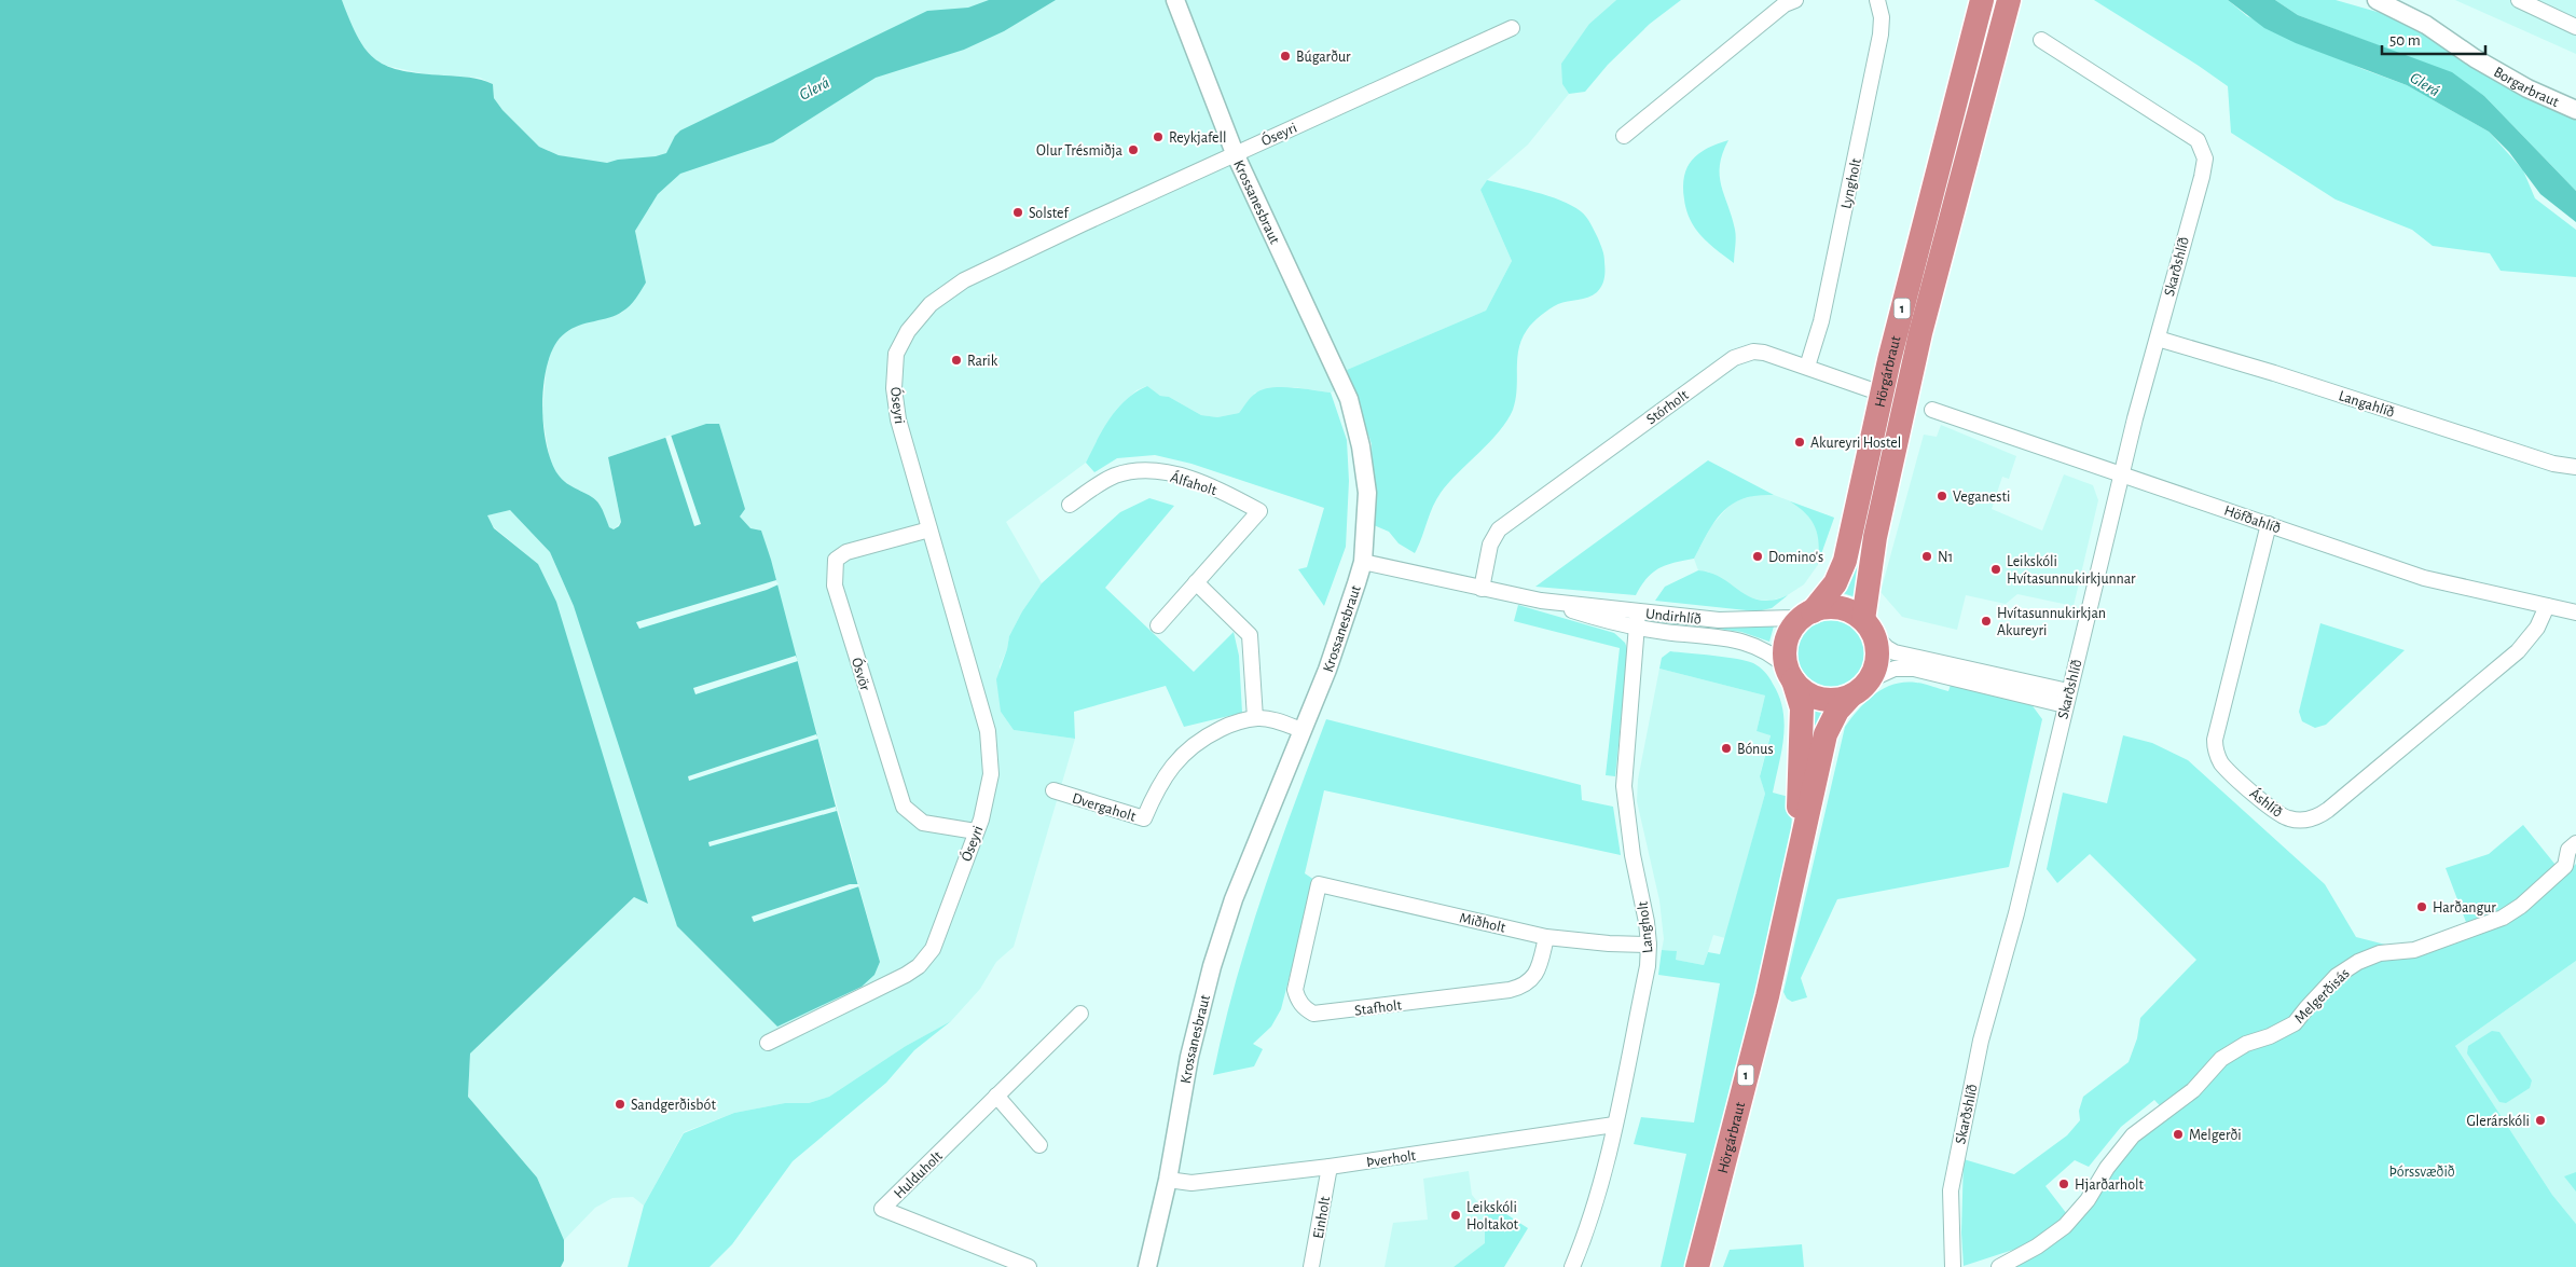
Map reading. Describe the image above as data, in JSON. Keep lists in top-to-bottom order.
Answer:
{
  "streets": {
    "highway": ["1", "Hörgárbraut"],
    "street": [
      "Borgarbraut",
      "Óseyri",
      "Lyngholt",
      "Krossanesbraut",
      "Skarðshlíð",
      "Langahlíð",
      "Stórholt",
      "Álfaholt",
      "Höfðahlíð",
      "Undirhlíð",
      "Ósvör",
      "Áshlíð",
      "Dvergaholt",
      "Miðholt",
      "Langholt",
      "Melgerðisás",
      "Stafholt",
      "Þverholt",
      "Hulduholt",
      "Einholt"
    ]
  },
  "crossings": [
    ["Óseyri", "Krossanesbraut"],
    ["Óseyri", "Ósvör"],
    ["Lyngholt", "Stórholt"],
    ["Krossanesbraut", "Undirhlíð"],
    ["Krossanesbraut", "Dvergaholt"],
    ["Krossanesbraut", "Þverholt"],
    ["Skarðshlíð", "Langahlíð"],
    ["Skarðshlíð", "Höfðahlíð"],
    ["Hörgárbraut", "Stórholt"],
    ["Hörgárbraut", "Undirhlíð"],
    ["Stórholt", "Undirhlíð"],
    ["Höfðahlíð", "Áshlíð"],
    ["Undirhlíð", "Langholt"],
    ["Miðholt", "Langholt"],
    ["Miðholt", "Stafholt"],
    ["Langholt", "Þverholt"],
    ["Þverholt", "Einholt"]
  ],
  "water": ["Glerá"],
  "parks": ["Þórssvæðið"],
  "places": [
    "Búgarður",
    "Reykjafell",
    "Olur Trésmiðja",
    "Solstef",
    "Rarik",
    "Akureyri Hostel",
    "Veganesti",
    "Domino's",
    "N1",
    "Leikskóli Hvítasunnukirkjunnar",
    "Hvítasunnukirkjan Akureyri",
    "Bónus",
    "Harðangur",
    "Sandgerðisbót",
    "Glerárskóli",
    "Melgerði",
    "Hjarðarholt",
    "Leikskóli Holtakot"
  ],
  "scale_bar": "50 m"
}
